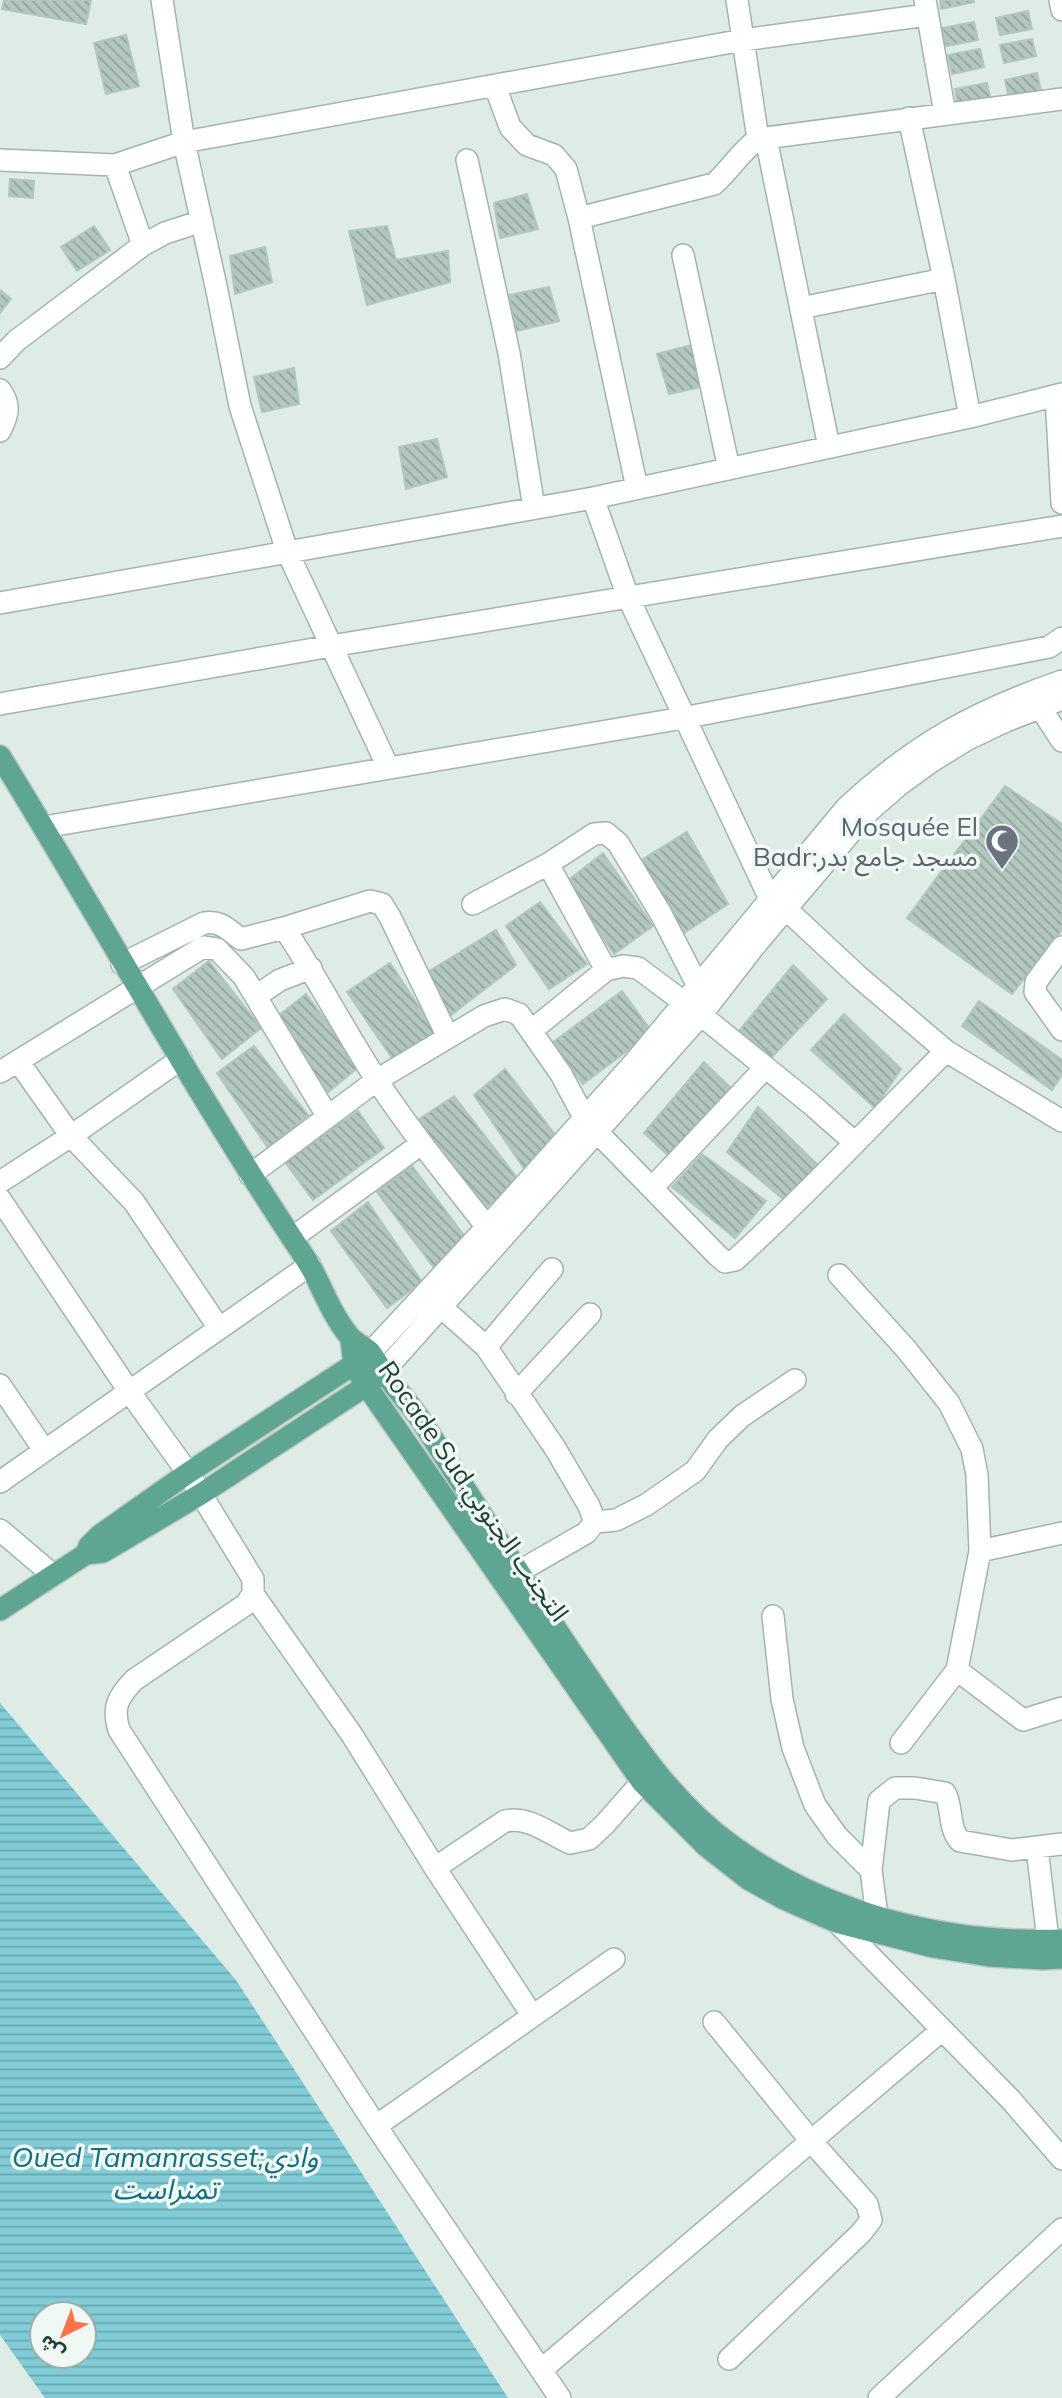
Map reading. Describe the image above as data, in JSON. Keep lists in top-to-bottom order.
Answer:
{
  "streets": {
    "main road": ["Rocade Sud,التجنب الجنوبي"]
  },
  "water": ["Oued Tamanrasset;وادي تمنراست"],
  "places": {
    "mosque": ["Mosquée El Badr;مسجد جامع بدر"]
  },
  "north": "bottom left"
}
